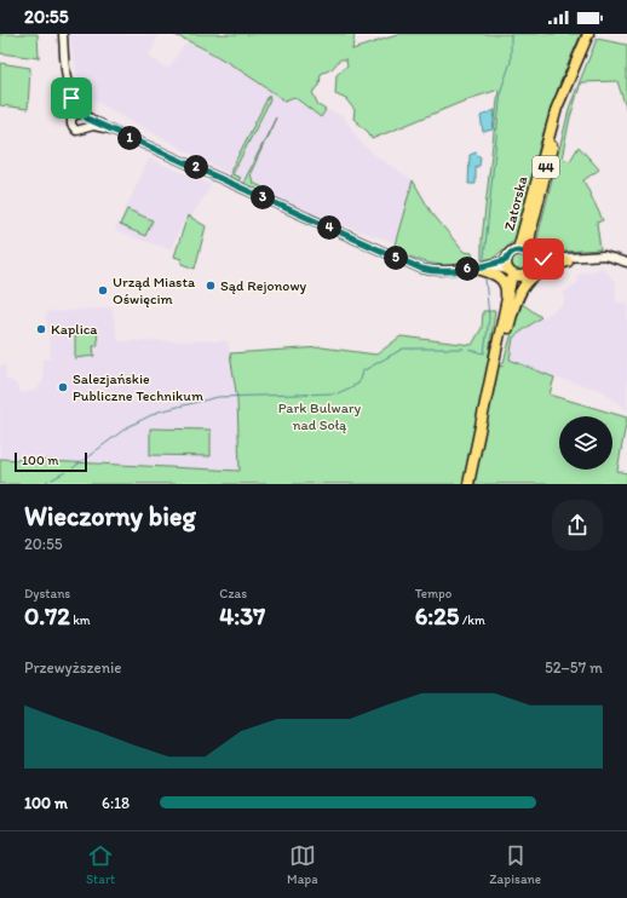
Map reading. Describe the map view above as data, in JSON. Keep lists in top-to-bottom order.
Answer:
{
  "streets": {
    "main road": ["44", "Zatorska"]
  },
  "parks": ["Park Bulwary nad Sołą"],
  "places": [
    "Sąd Rejonowy",
    "Urząd Miasta Oświęcim",
    "Kaplica",
    "Salezjańskie Publiczne Technikum"
  ],
  "scale_bar": "100 m",
  "page": {
    "status": "20:55",
    "pins": [
      "1",
      "2",
      "3",
      "4",
      "5",
      "6"
    ],
    "scale": "100 m",
    "heading": ["Wieczorny bieg", "20:55"],
    "stats": [
      ["Dystans", "0.72 km"],
      ["Czas", "4:37"],
      ["Tempo", "6:25 /km"]
    ],
    "chart": ["Przewyższenie", "52–57 m"],
    "list": [
      {
        "name": "100 m",
        "note": "6:18"
      }
    ],
    "tabs": ["Start", "Mapa", "Zapisane"]
  }
}
